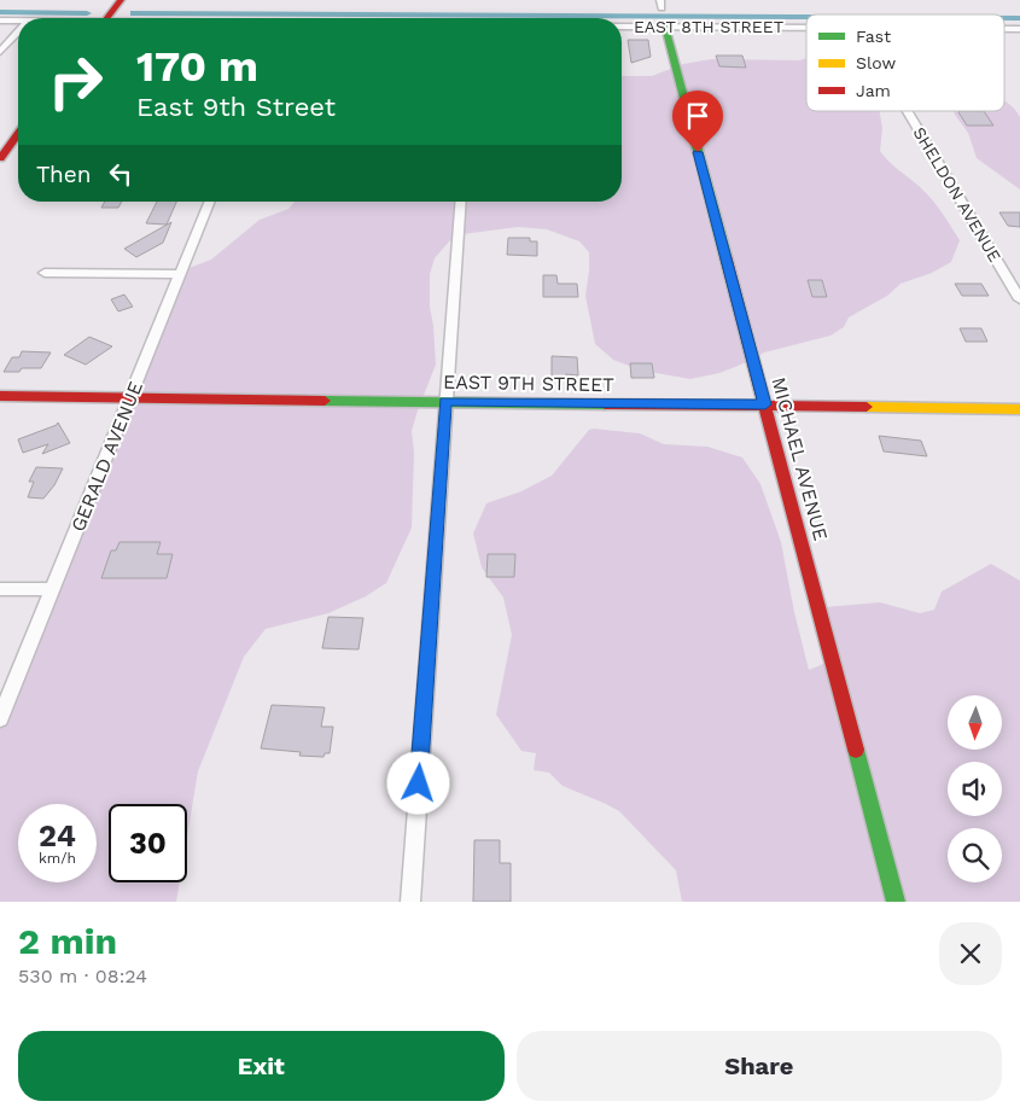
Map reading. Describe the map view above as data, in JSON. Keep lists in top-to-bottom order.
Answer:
{
  "streets": {
    "street": [
      "EAST 8TH STREET",
      "SHELDON AVENUE",
      "EAST 9TH STREET",
      "GERALD AVENUE",
      "MICHAEL AVENUE"
    ]
  },
  "crossings": [
    ["EAST 8TH STREET", "MICHAEL AVENUE"],
    ["EAST 9TH STREET", "GERALD AVENUE"],
    ["EAST 9TH STREET", "MICHAEL AVENUE"]
  ],
  "legend": ["Fast", "Slow", "Jam"],
  "north": "bottom",
  "page": {
    "turn": ["170 m", "East 9th Street"],
    "then": "Then",
    "speed": "24 km/h",
    "limit": "30",
    "heading": ["2 min", "530 m · 08:24"],
    "buttons": ["Exit", "Share"]
  }
}
